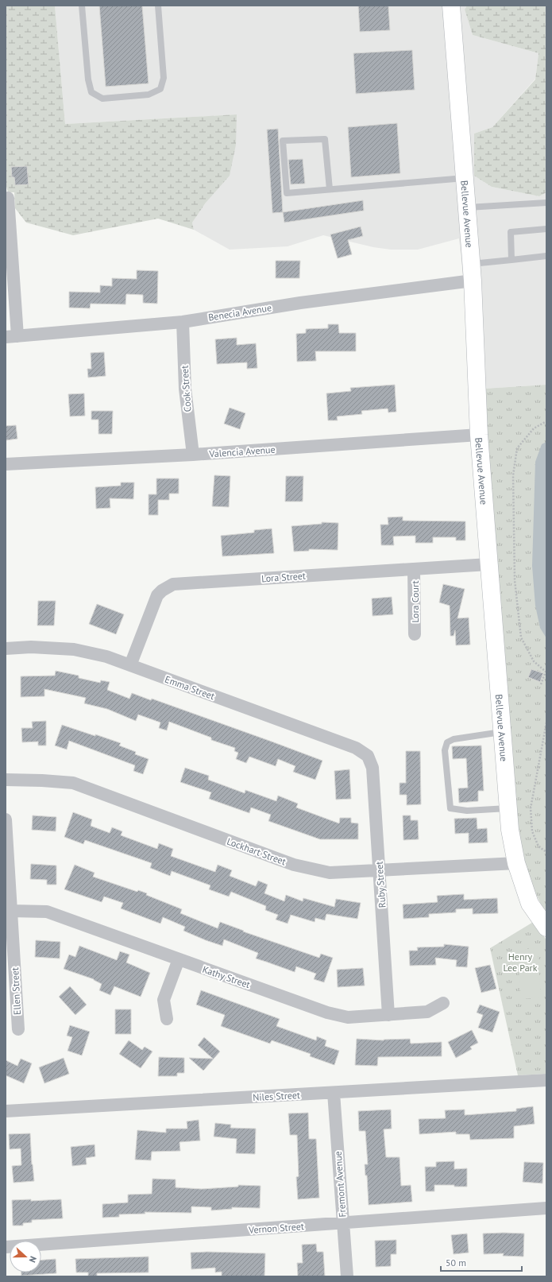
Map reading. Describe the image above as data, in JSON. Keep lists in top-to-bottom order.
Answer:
{
  "streets": {
    "street": [
      "Bellevue Avenue",
      "Benecia Avenue",
      "Cook Street",
      "Valencia Avenue",
      "Lora Street",
      "Lora Court",
      "Emma Street",
      "Lockhart Street",
      "Ruby Street",
      "Kathy Street",
      "Ellen Street",
      "Niles Street",
      "Fremont Avenue",
      "Vernon Street"
    ]
  },
  "crossings": [
    ["Bellevue Avenue", "Benecia Avenue"],
    ["Bellevue Avenue", "Valencia Avenue"],
    ["Bellevue Avenue", "Lora Street"],
    ["Bellevue Avenue", "Lockhart Street"],
    ["Benecia Avenue", "Cook Street"],
    ["Cook Street", "Valencia Avenue"],
    ["Lora Street", "Lora Court"],
    ["Lora Street", "Emma Street"],
    ["Emma Street", "Ruby Street"],
    ["Lockhart Street", "Ruby Street"],
    ["Ruby Street", "Kathy Street"],
    ["Kathy Street", "Ellen Street"],
    ["Niles Street", "Fremont Avenue"],
    ["Fremont Avenue", "Vernon Street"]
  ],
  "parks": ["Henry Lee Park"],
  "scale_bar": "50 m",
  "north": "right"
}
